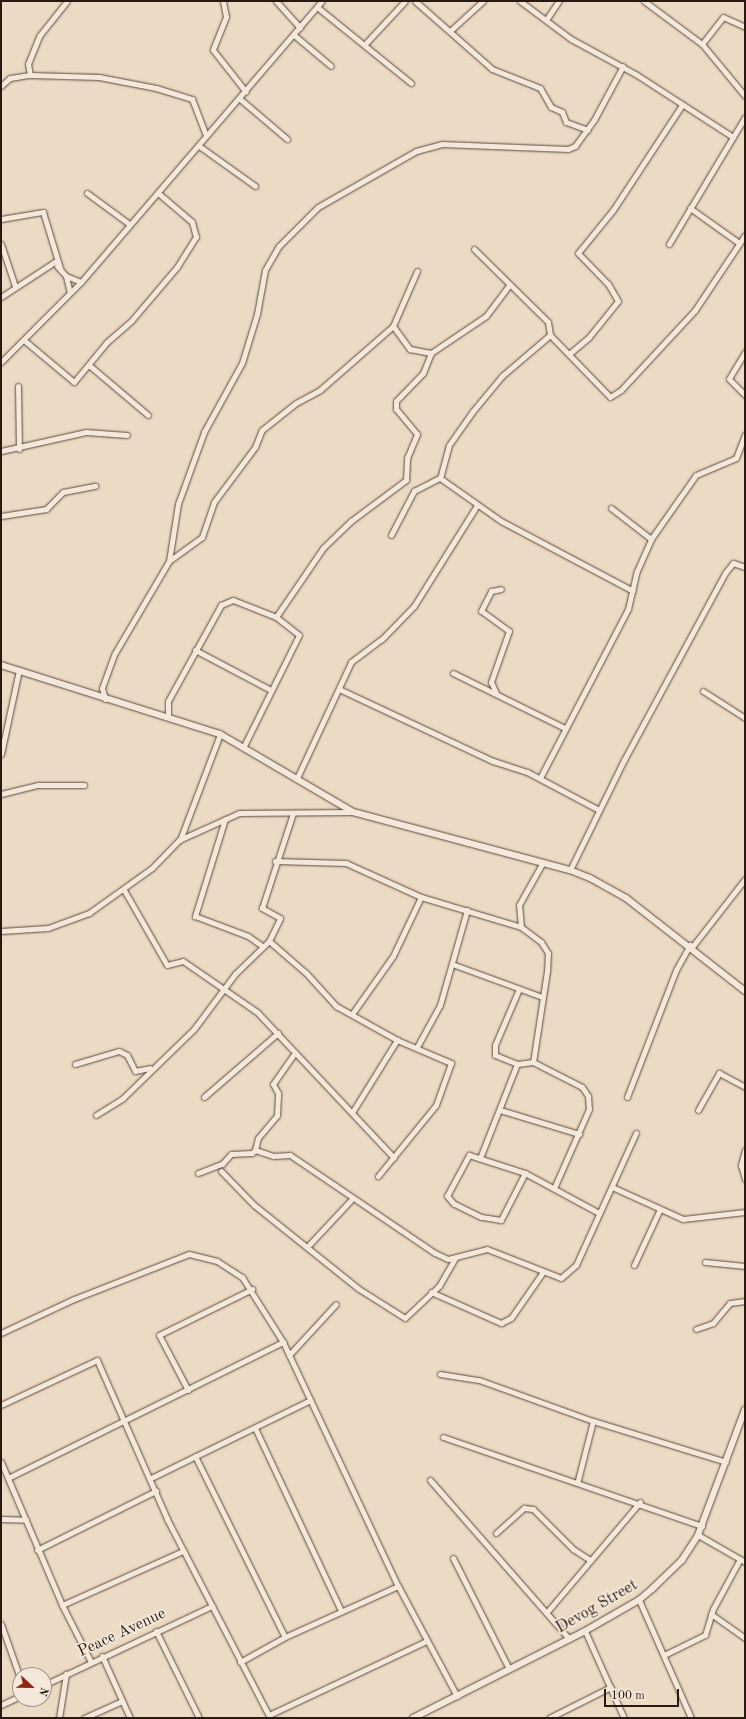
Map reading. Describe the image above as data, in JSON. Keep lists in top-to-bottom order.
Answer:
{
  "streets": {
    "street": ["Devog Street", "Peace Avenue"]
  },
  "scale_bar": "100 m",
  "north": "right"
}
